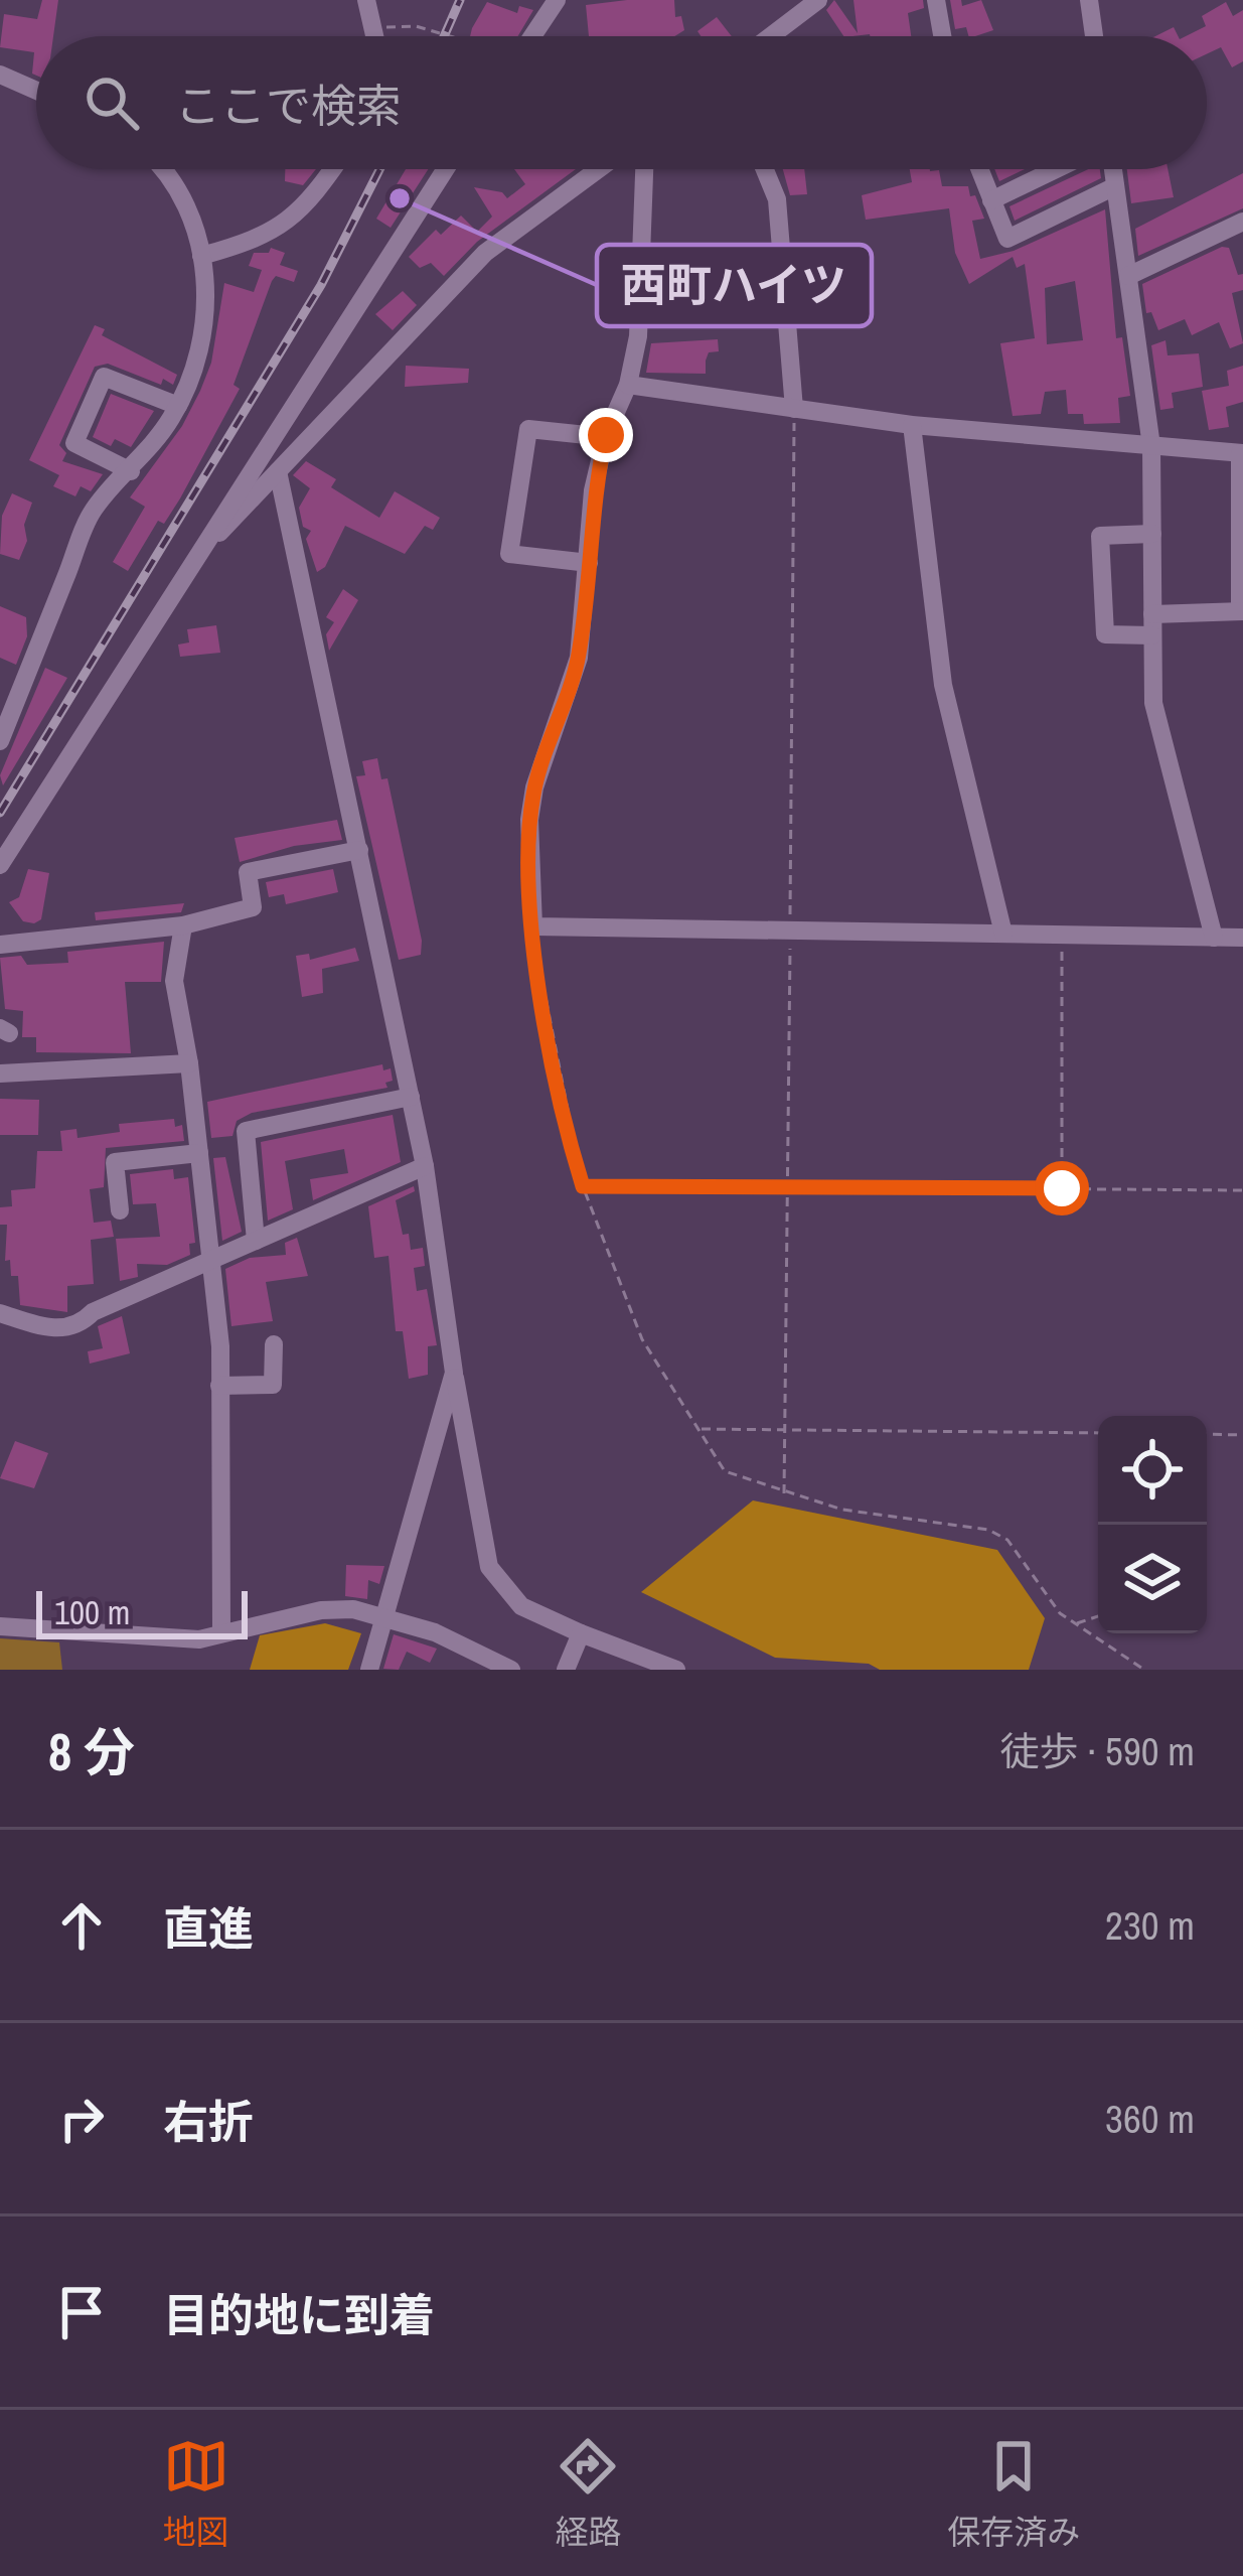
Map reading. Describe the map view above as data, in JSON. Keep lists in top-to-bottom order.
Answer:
{
  "places": ["西町ハイツ"],
  "scale_bar": "100 m",
  "page": {
    "search": "ここで検索",
    "scale": "100 m",
    "heading": ["8 分", "徒歩 · 590 m"],
    "list": [
      ["直進", "230 m"],
      ["右折", "360 m"],
      "目的地に到着"
    ],
    "nav": ["地図", "経路", "保存済み"]
  }
}
